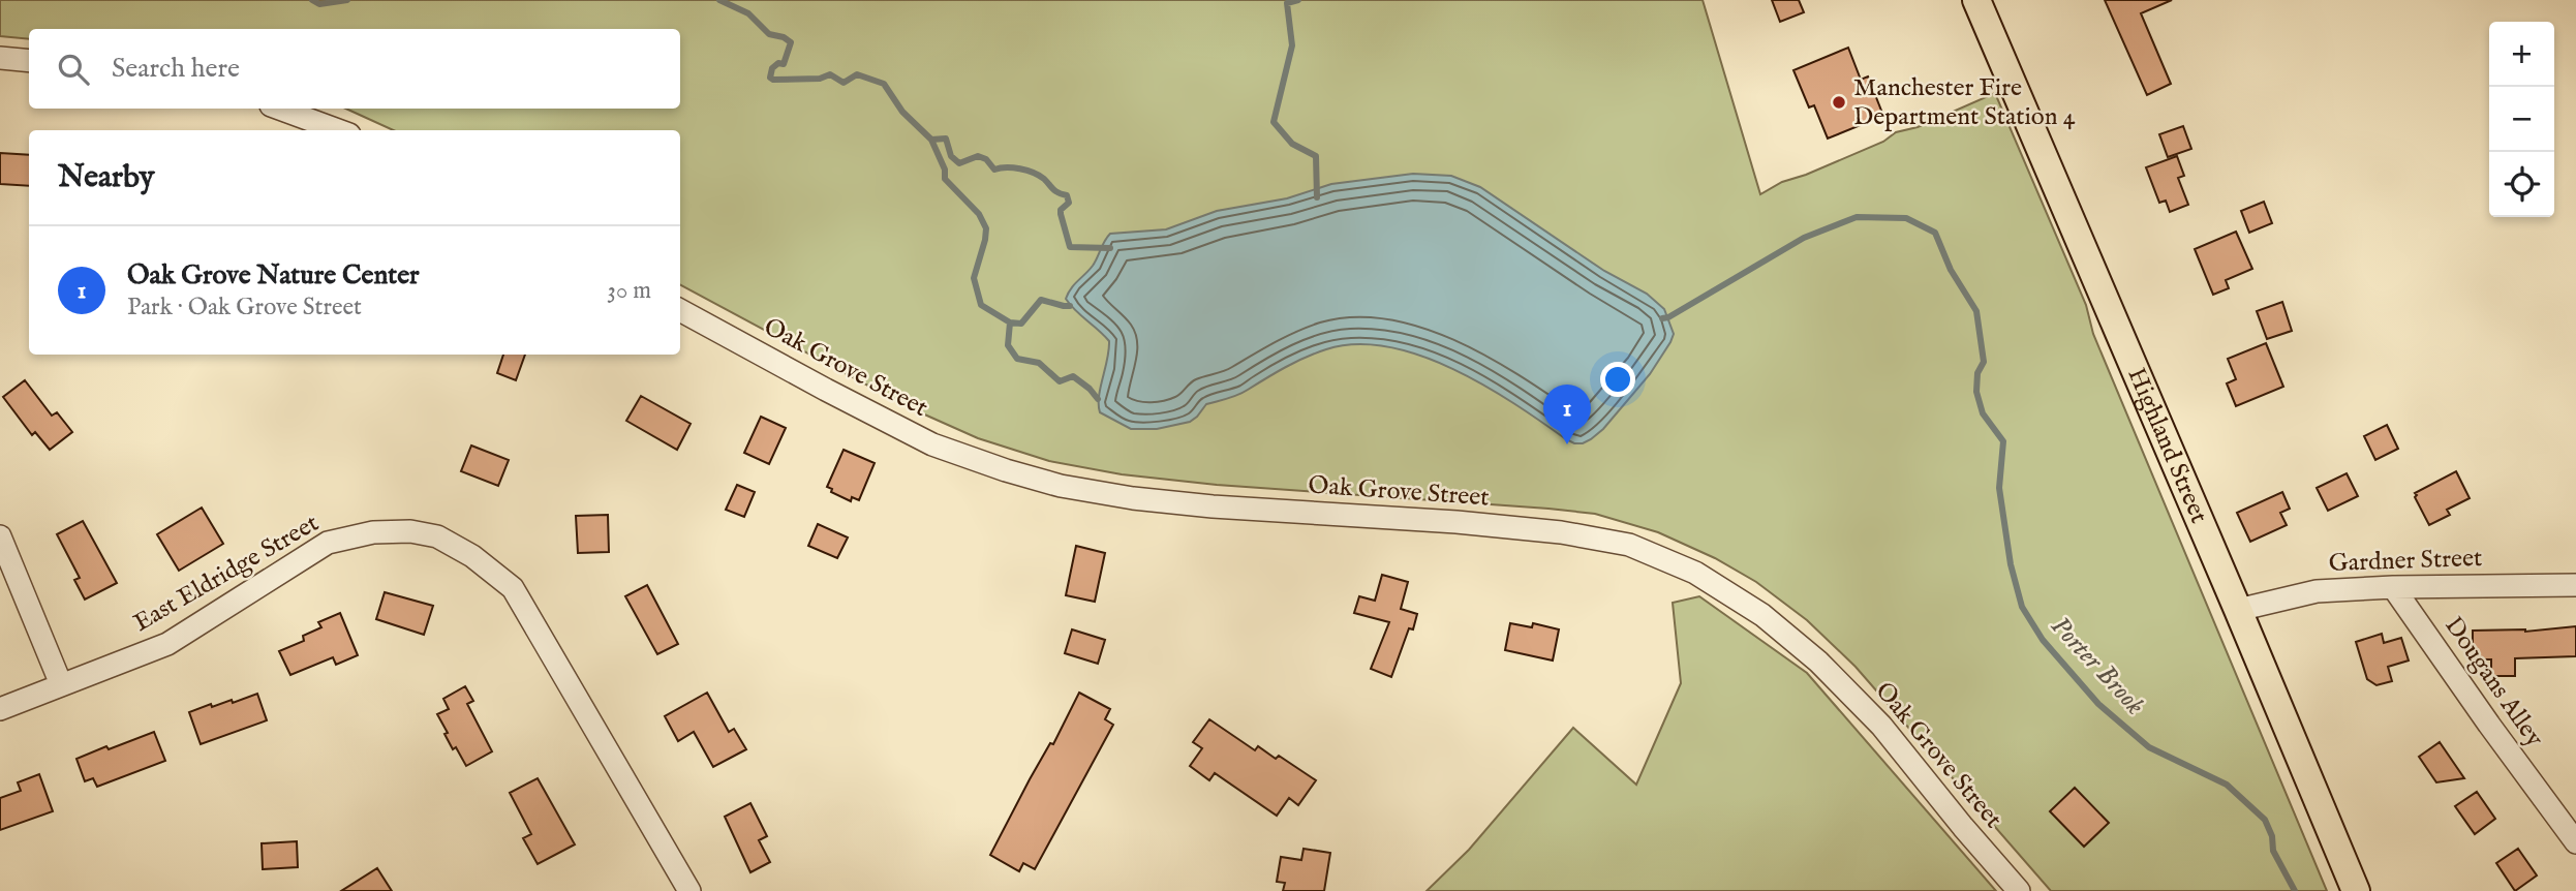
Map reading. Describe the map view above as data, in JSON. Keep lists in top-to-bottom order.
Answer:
{
  "streets": {
    "main road": ["Highland Street"],
    "street": [
      "Oak Grove Street",
      "Gardner Street",
      "East Eldridge Street",
      "Dougans Alley"
    ]
  },
  "crossings": [
    ["Highland Street", "Gardner Street"],
    ["Gardner Street", "Dougans Alley"]
  ],
  "water": ["Porter Brook"],
  "places": ["Manchester Fire Department Station 4"],
  "page": {
    "map_buttons": ["+", "−"],
    "search": "Search here",
    "heading": "Nearby",
    "list": [
      {
        "mark": "1",
        "name": "Oak Grove Nature Center",
        "note": "Park · Oak Grove Street",
        "value": "30 m"
      }
    ],
    "pins": "1"
  }
}
